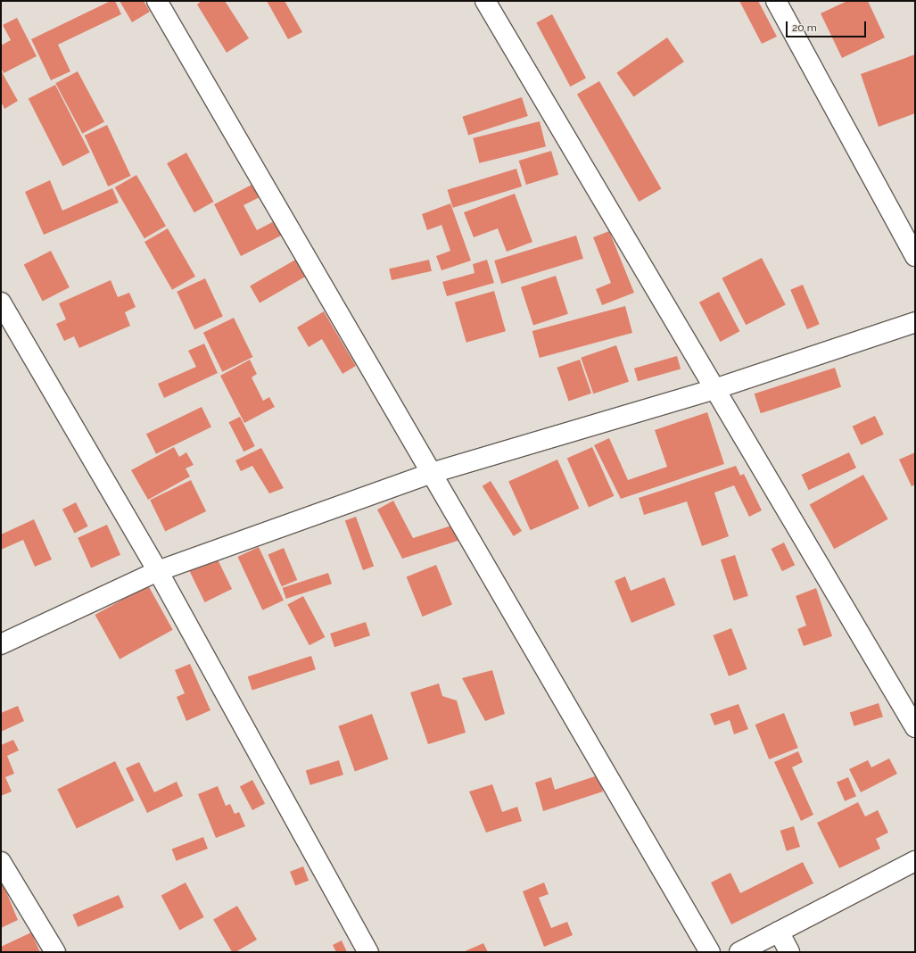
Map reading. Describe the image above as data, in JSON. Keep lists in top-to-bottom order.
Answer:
{
  "scale_bar": "20 m"
}
